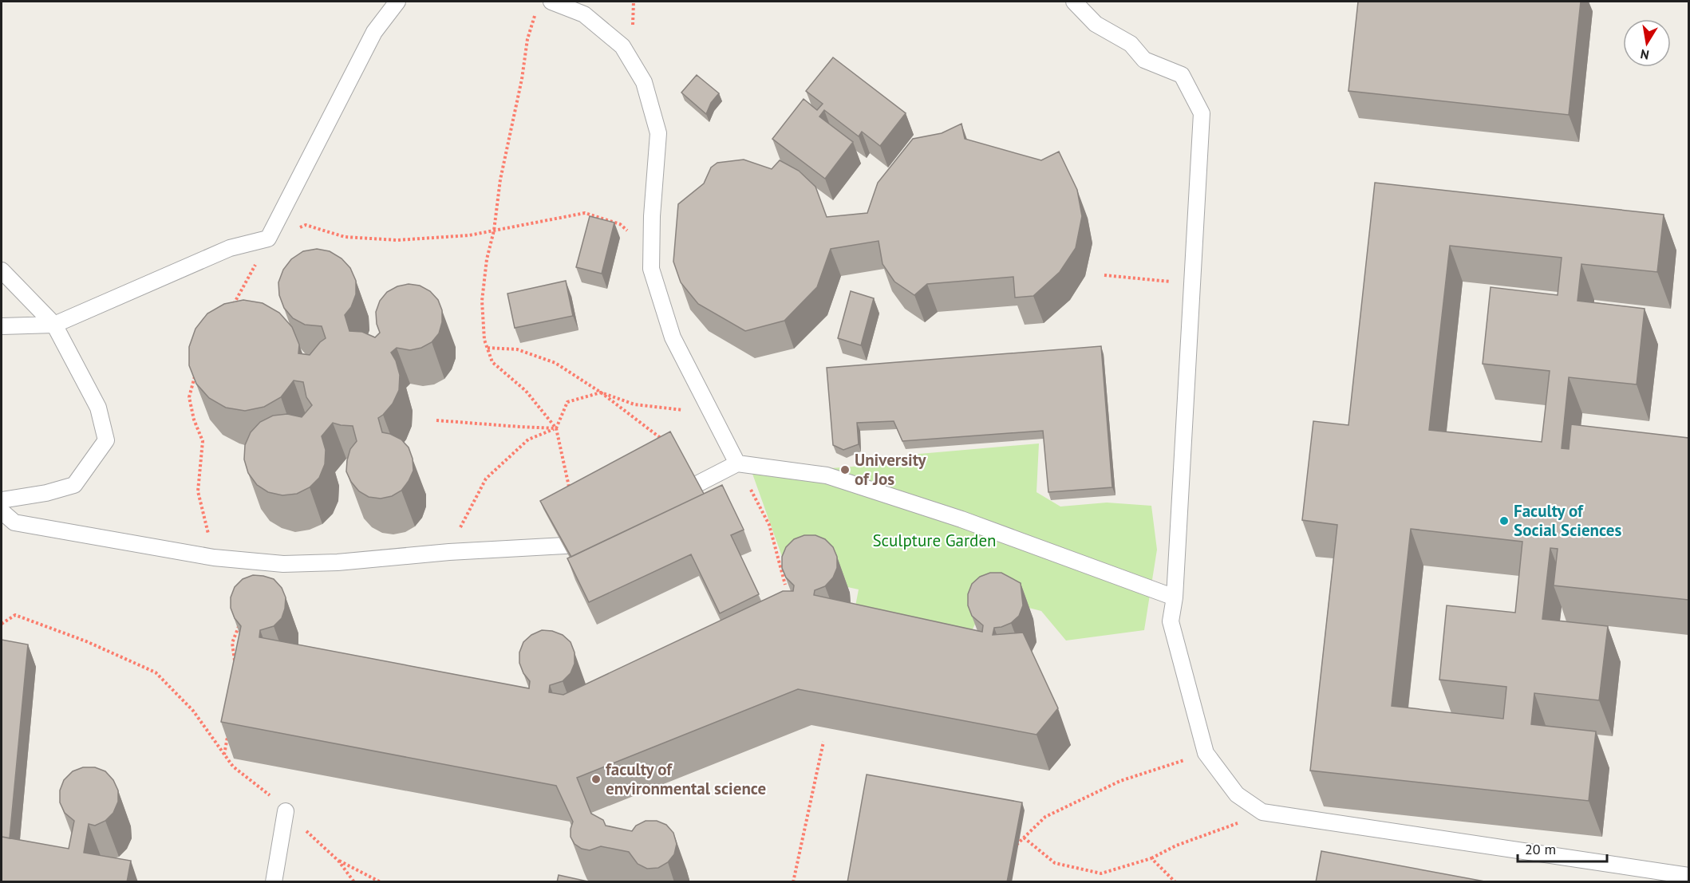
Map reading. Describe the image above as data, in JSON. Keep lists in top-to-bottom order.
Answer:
{
  "parks": ["Sculpture Garden"],
  "places": ["University of Jos", "Faculty of Social Sciences", "faculty of environmental science"],
  "scale_bar": "20 m",
  "north": "bottom"
}
